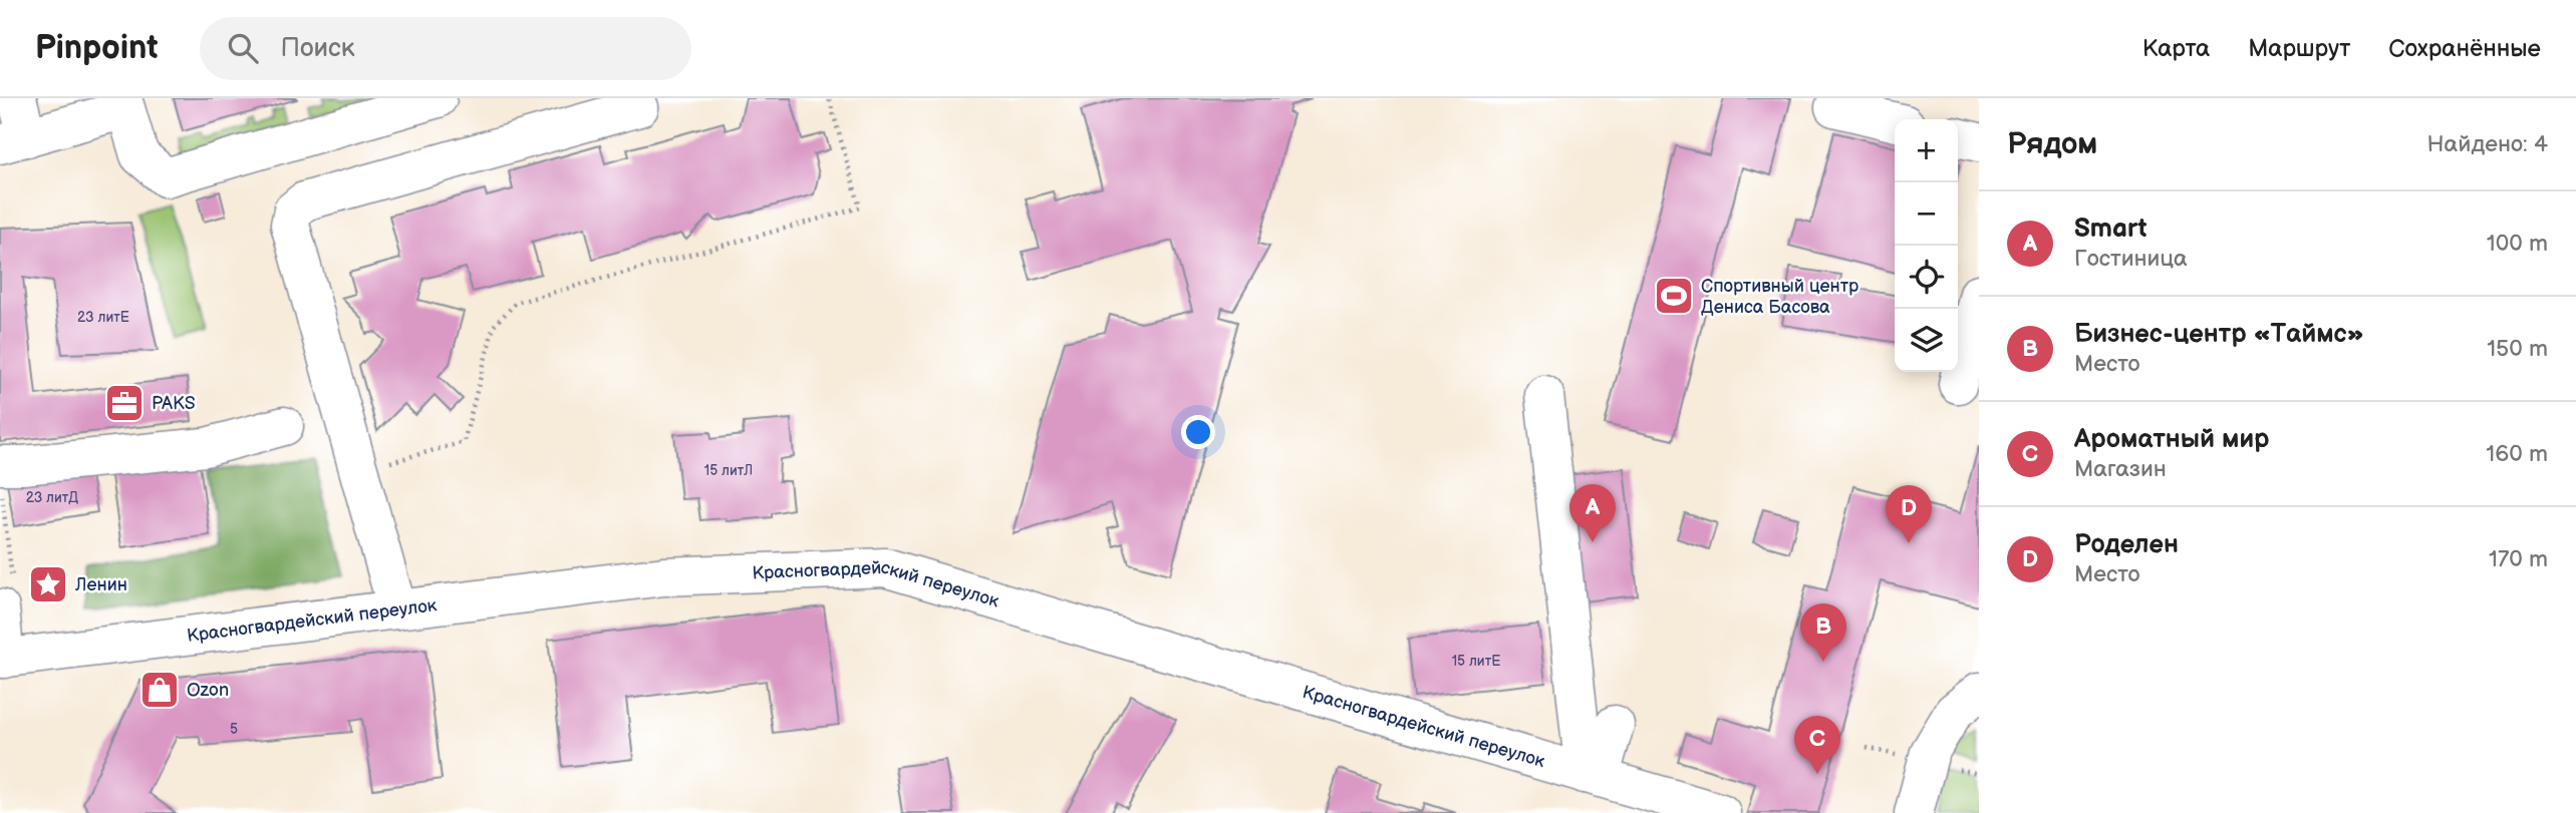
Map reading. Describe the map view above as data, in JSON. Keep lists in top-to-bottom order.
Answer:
{
  "streets": {
    "street": ["Красногвардейский переулок"]
  },
  "places": {
    "sports": ["Спортивный центр Дениса Басова"],
    "office": ["PAKS"],
    "place": ["Ленин"],
    "shop": ["Ozon"]
  },
  "house_numbers": [
    "23 литЕ",
    "15 литЛ",
    "23 литД",
    "15 литЕ",
    "5"
  ],
  "page": {
    "header": "Pinpoint",
    "search": "Поиск",
    "nav": ["Карта", "Маршрут", "Сохранённые"],
    "heading": ["Рядом", "Найдено: 4"],
    "map_buttons": ["+", "−"],
    "list": [
      {
        "mark": "A",
        "name": "Smart",
        "note": "Гостиница",
        "value": "100 m"
      },
      {
        "mark": "B",
        "name": "Бизнес-центр «Таймс»",
        "note": "Место",
        "value": "150 m"
      },
      {
        "mark": "C",
        "name": "Ароматный мир",
        "note": "Магазин",
        "value": "160 m"
      },
      {
        "mark": "D",
        "name": "Роделен",
        "note": "Место",
        "value": "170 m"
      }
    ],
    "pins": [
      "A",
      "D",
      "B",
      "C"
    ]
  }
}
